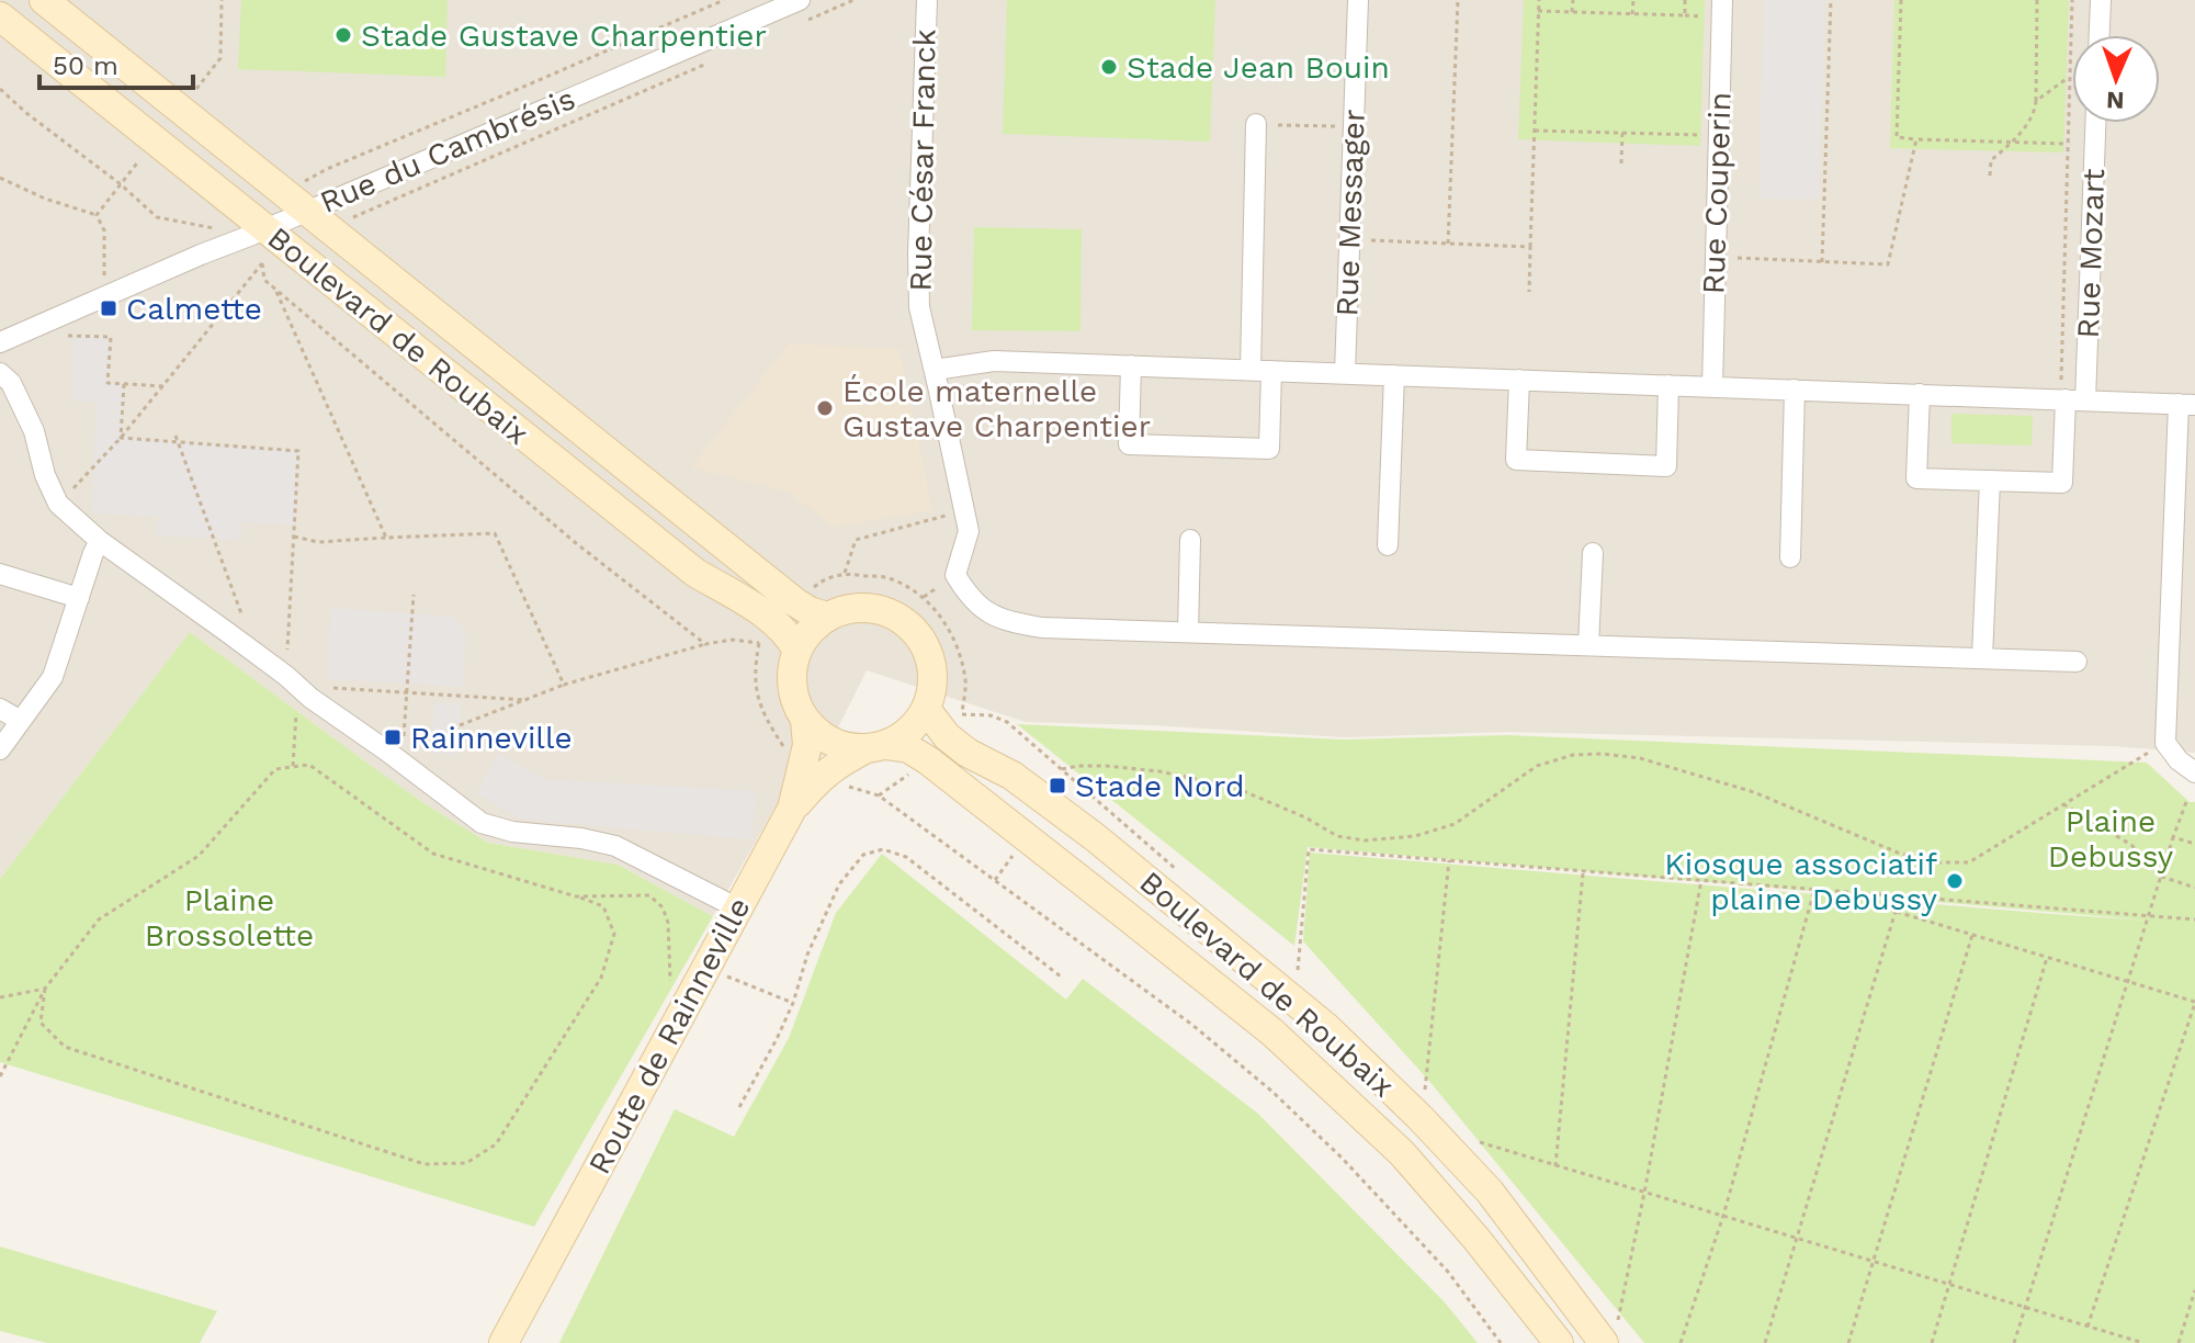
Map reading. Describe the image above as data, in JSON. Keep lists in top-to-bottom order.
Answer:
{
  "streets": {
    "main road": ["Boulevard de Roubaix", "Route de Rainneville"],
    "street": [
      "Rue du Cambrésis",
      "Rue César Franck",
      "Rue Couperin",
      "Rue Messager",
      "Rue Mozart"
    ]
  },
  "crossings": [
    ["Rue du Cambrésis", "Boulevard de Roubaix"],
    ["Boulevard de Roubaix", "Route de Rainneville"]
  ],
  "parks": ["Plaine Debussy", "Plaine Brossolette"],
  "places": {
    "other": [
      "Stade Gustave Charpentier",
      "Stade Jean Bouin",
      "École maternelle Gustave Charpentier",
      "Kiosque associatif plaine Debussy"
    ],
    "transit": ["Calmette", "Rainneville", "Stade Nord"]
  },
  "scale_bar": "50 m",
  "north": "bottom"
}
